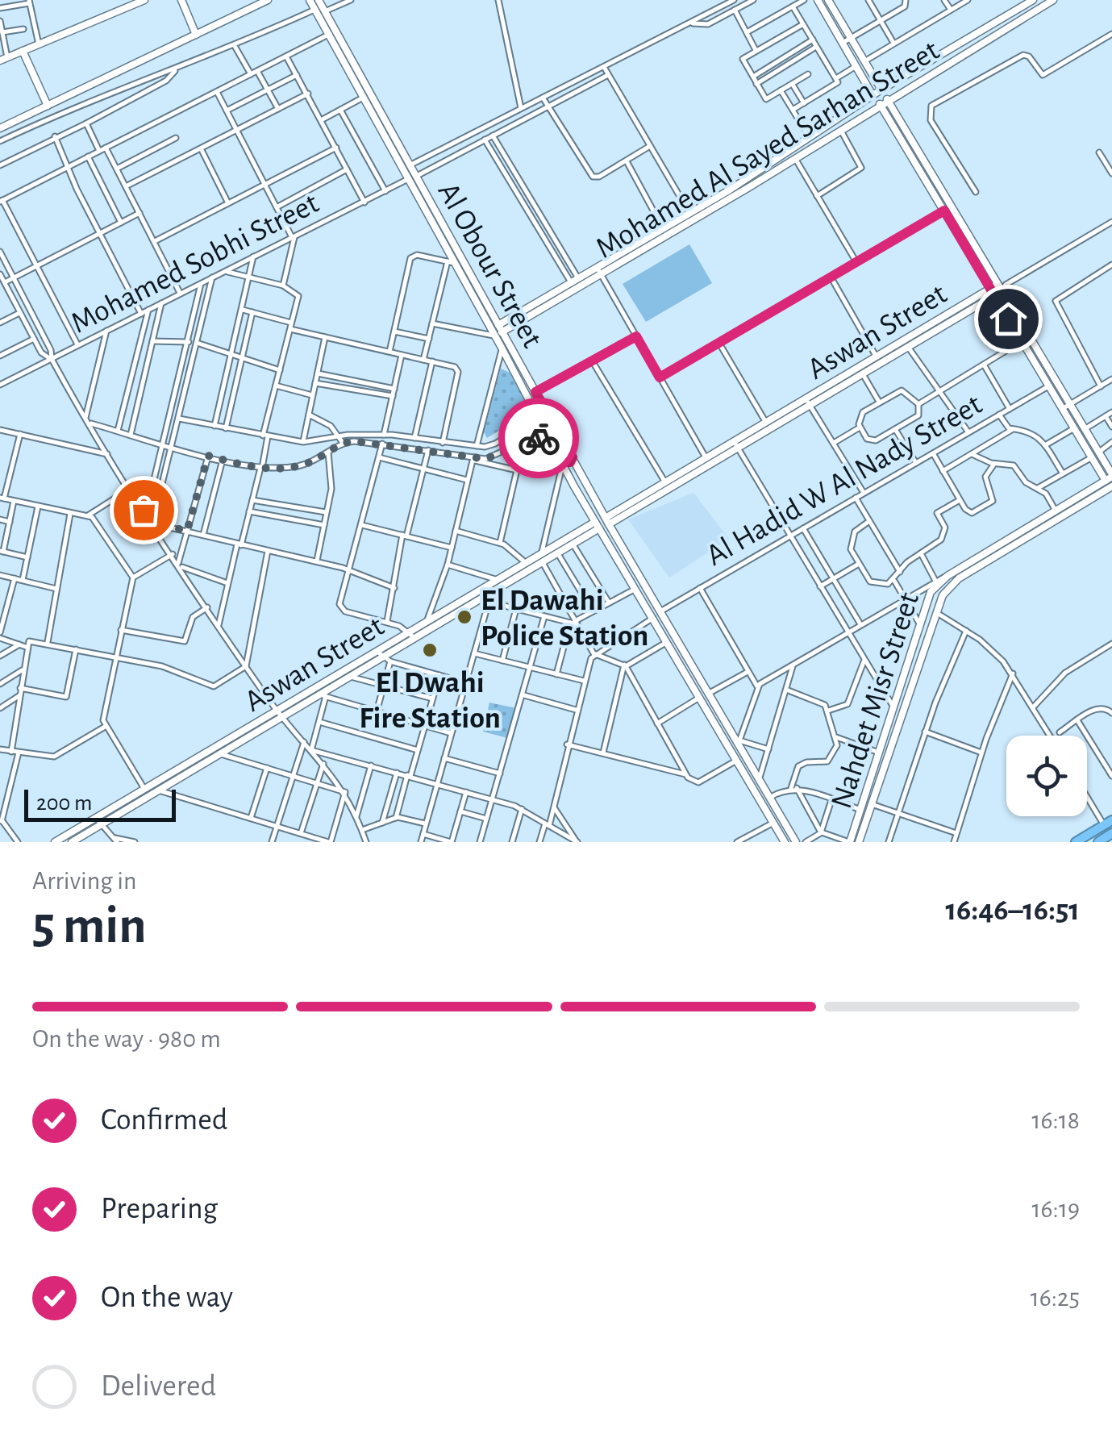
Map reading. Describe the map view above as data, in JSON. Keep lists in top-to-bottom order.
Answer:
{
  "streets": {
    "street": [
      "Mohamed Al Sayed Sarhan Street",
      "Mohamed Sobhi Street",
      "Al Obour Street",
      "Aswan Street",
      "Al Hadid W Al Nady Street",
      "Nahdet Misr Street"
    ]
  },
  "crossings": [
    ["Mohamed Al Sayed Sarhan Street", "Al Obour Street"],
    ["Mohamed Sobhi Street", "Al Obour Street"],
    ["Al Obour Street", "Aswan Street"],
    ["Al Obour Street", "Al Hadid W Al Nady Street"]
  ],
  "places": ["El Dawahi Police Station", "El Dwahi Fire Station"],
  "scale_bar": "200 m",
  "page": {
    "scale": "200 m",
    "heading": ["5 min", "Arriving in", "16:46–16:51"],
    "bar": "On the way · 980 m",
    "list": [
      ["Confirmed", "16:18"],
      ["Preparing", "16:19"],
      ["On the way", "16:25"],
      "Delivered"
    ]
  }
}
